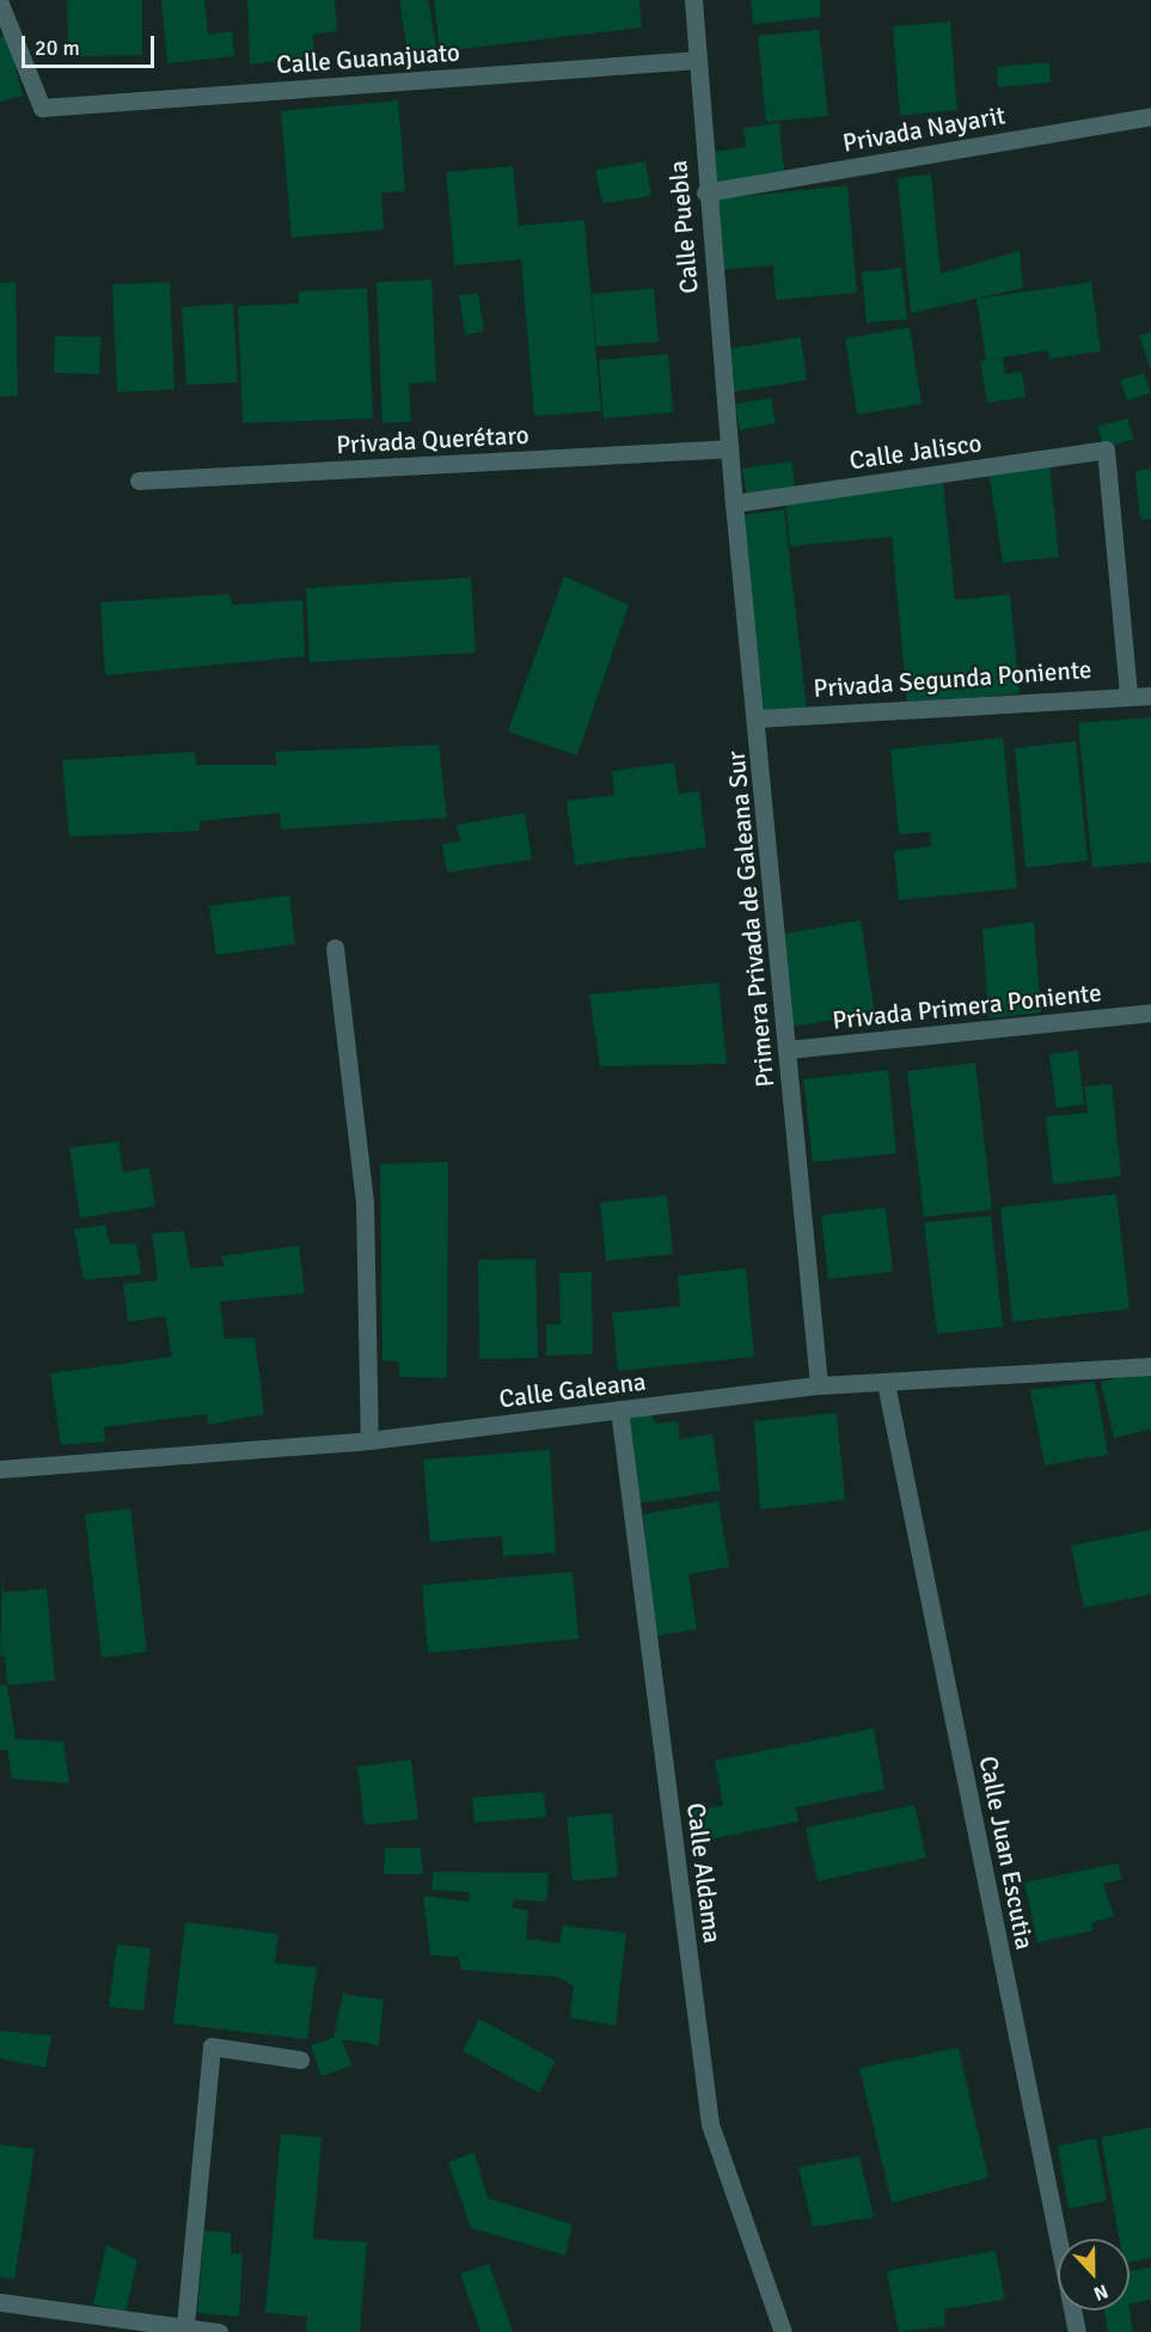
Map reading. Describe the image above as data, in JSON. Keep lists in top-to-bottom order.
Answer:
{
  "streets": {
    "street": [
      "Calle Guanajuato",
      "Privada Nayarit",
      "Calle Puebla",
      "Privada Querétaro",
      "Calle Jalisco",
      "Privada Segunda Poniente",
      "Primera Privada de Galeana Sur",
      "Privada Primera Poniente",
      "Calle Galeana",
      "Calle Juan Escutia",
      "Calle Aldama"
    ]
  },
  "crossings": [
    ["Calle Guanajuato", "Calle Puebla"],
    ["Privada Nayarit", "Calle Puebla"],
    ["Calle Puebla", "Privada Querétaro"],
    ["Calle Puebla", "Primera Privada de Galeana Sur"],
    ["Privada Querétaro", "Primera Privada de Galeana Sur"],
    ["Calle Jalisco", "Privada Segunda Poniente"],
    ["Calle Jalisco", "Primera Privada de Galeana Sur"],
    ["Privada Segunda Poniente", "Primera Privada de Galeana Sur"],
    ["Primera Privada de Galeana Sur", "Privada Primera Poniente"],
    ["Primera Privada de Galeana Sur", "Calle Galeana"],
    ["Calle Galeana", "Calle Juan Escutia"],
    ["Calle Galeana", "Calle Aldama"]
  ],
  "scale_bar": "20 m",
  "north": "bottom"
}
